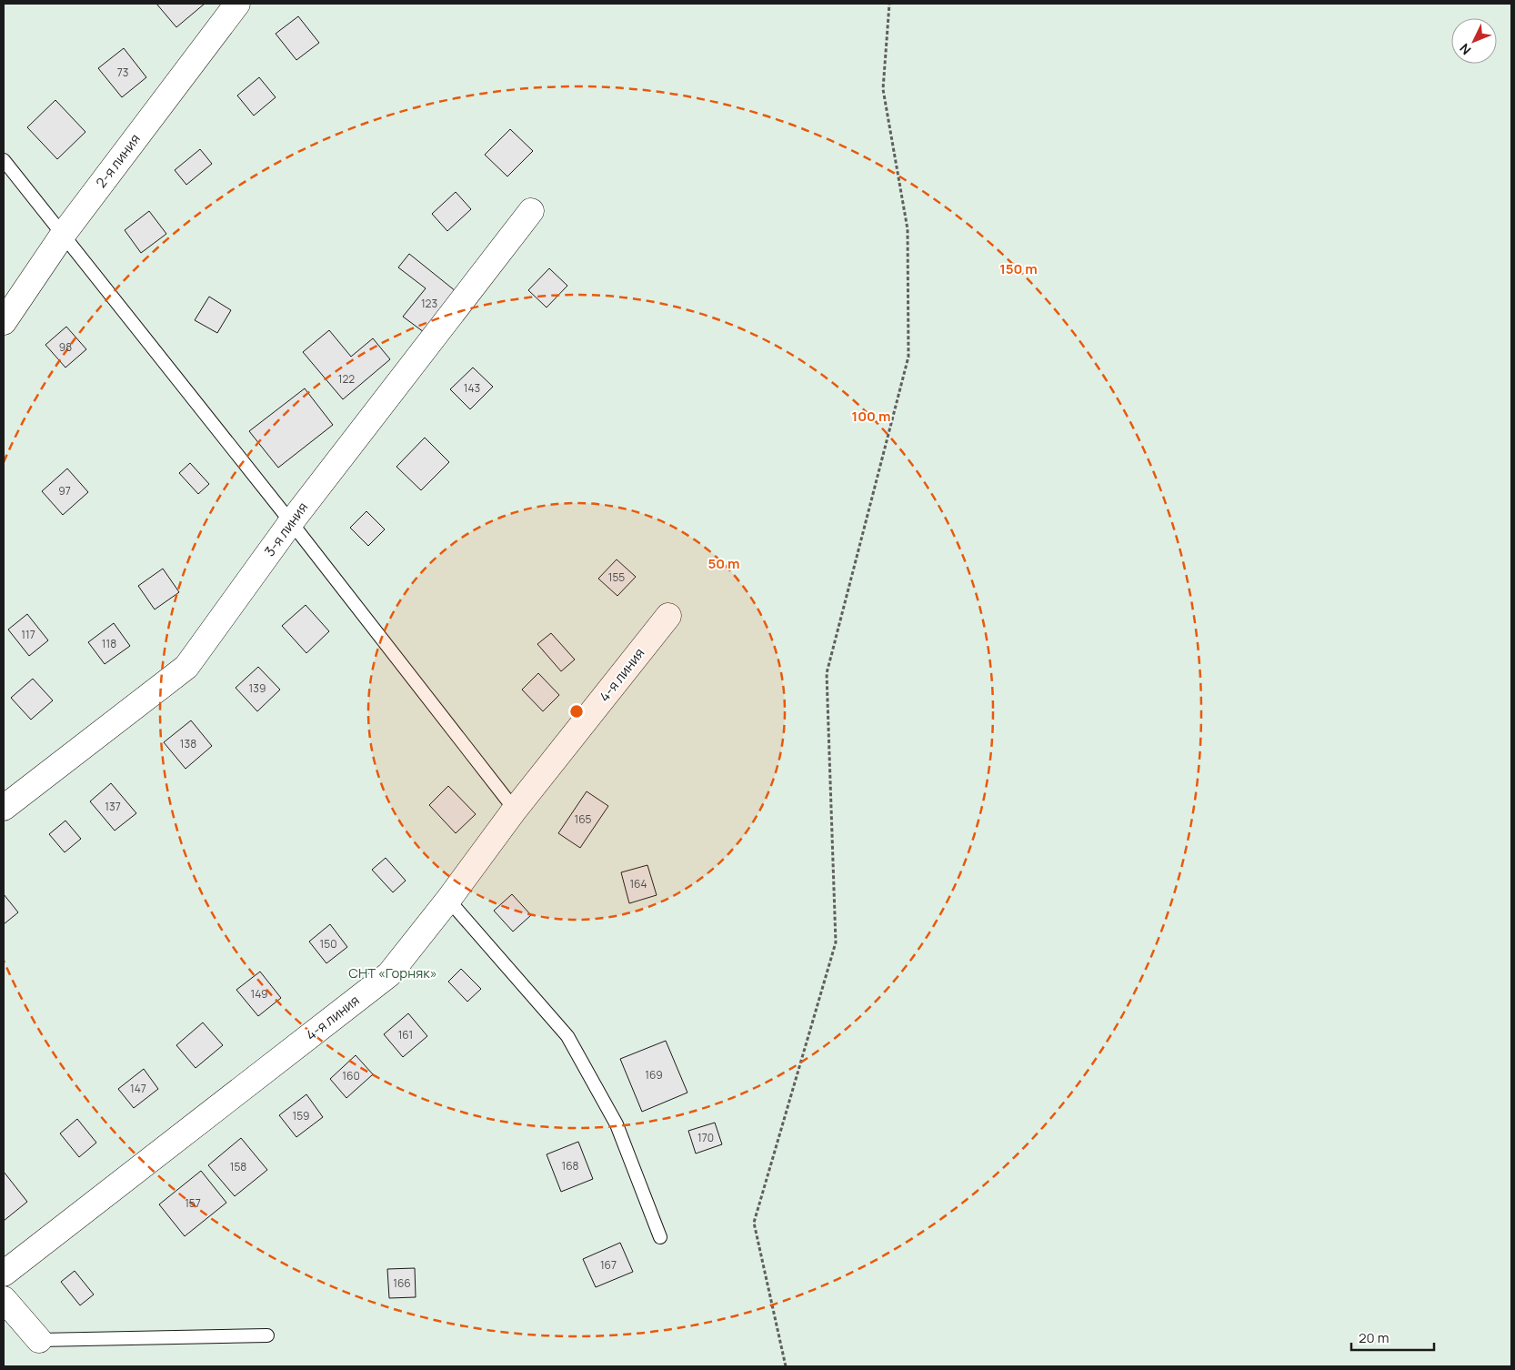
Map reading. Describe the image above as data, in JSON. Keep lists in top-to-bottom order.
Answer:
{
  "streets": {
    "street": ["2-я линия", "3-я линия", "4-я линия"]
  },
  "parks": ["СНТ «Горняк»"],
  "house_numbers": [
    "73",
    "123",
    "98",
    "122",
    "143",
    "97",
    "155",
    "117",
    "118",
    "139",
    "138",
    "137",
    "165",
    "164",
    "150",
    "149",
    "161",
    "169",
    "160",
    "147",
    "159",
    "170",
    "168",
    "158",
    "157",
    "167",
    "166"
  ],
  "scale_bar": "20 m",
  "north": "bottom left",
  "rings": ["150 m", "100 m", "50 m"]
}
